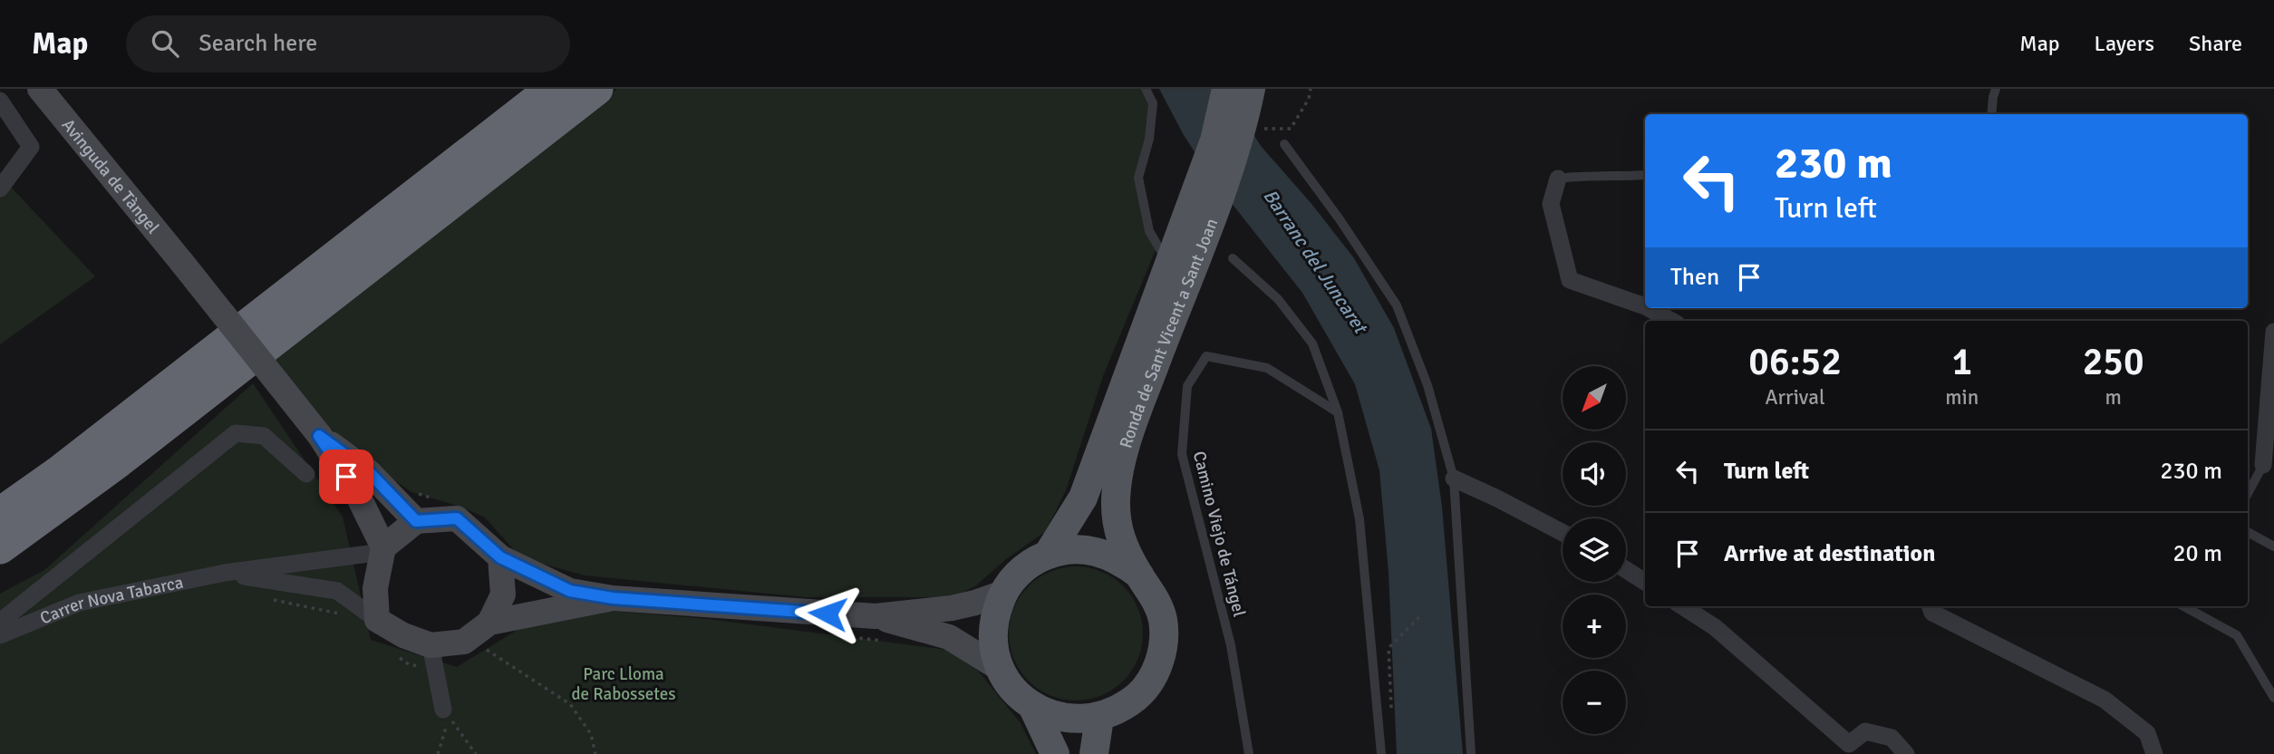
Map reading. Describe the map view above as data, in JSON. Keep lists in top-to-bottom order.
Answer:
{
  "streets": {
    "main road": ["Avinguda de Tàngel", "Ronda de Sant Vicent a Sant Joan"],
    "street": ["Carrer Nova Tabarca"],
    "lane": ["Camino Viejo de Tángel"]
  },
  "water": ["Barranc del Juncaret"],
  "parks": ["Parc Lloma de Rabossetes"],
  "north": "bottom left",
  "page": {
    "header": "Map",
    "search": "Search here",
    "nav": ["Map", "Layers", "Share"],
    "turn": ["230 m", "Turn left"],
    "then": "Then",
    "eta": [
      "06:52",
      "Arrival",
      "1",
      "min",
      "250",
      "m"
    ],
    "map_buttons": ["+", "−"],
    "list": [
      {
        "name": "Turn left",
        "value": "230 m"
      },
      {
        "name": "Arrive at destination",
        "value": "20 m"
      }
    ]
  }
}
